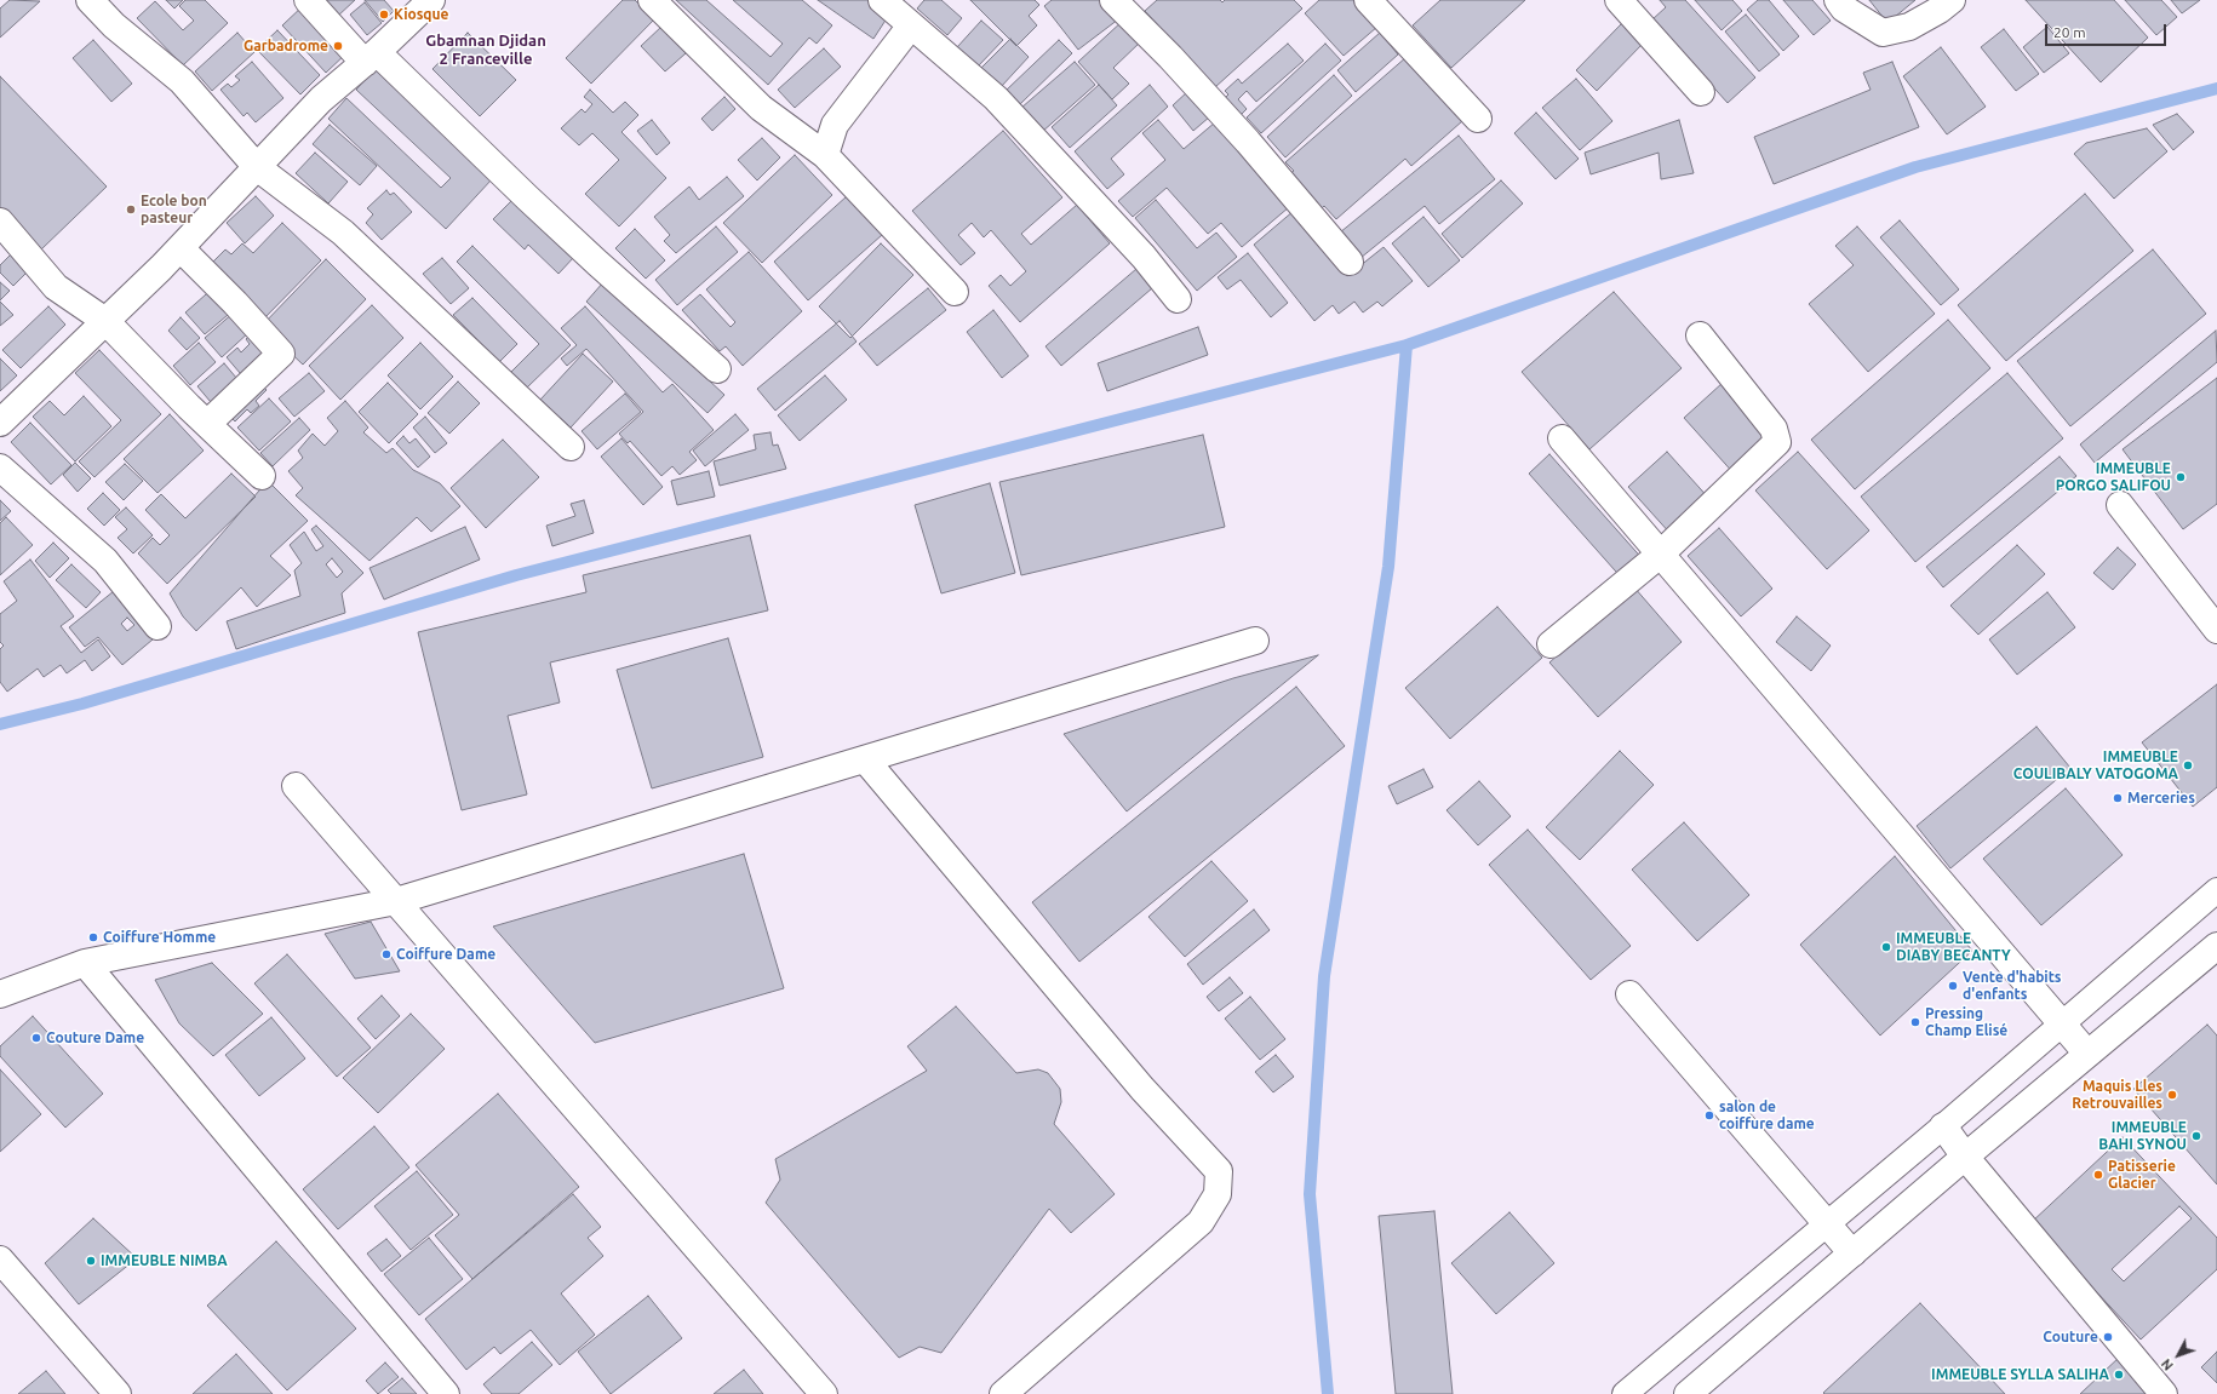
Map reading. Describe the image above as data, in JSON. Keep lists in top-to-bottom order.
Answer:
{
  "districts": ["Gbamnan Djidan 2 Franceville"],
  "places": [
    "Kiosque",
    "Garbadrome",
    "Ecole bon pasteur",
    "IMMEUBLE PORGO SALIFOU",
    "IMMEUBLE COULIBALY VATOGOMA",
    "Merceries",
    "Coiffure Homme",
    "IMMEUBLE DIABY BECANTY",
    "Coiffure Dame",
    "Vente d'habits d'enfants",
    "Pressing Champ Elisé",
    "Couture Dame",
    "Maquis Lles Retrouvailles",
    "salon de coiffure dame",
    "IMMEUBLE BAHI SYNOU",
    "Patisserie Glacier",
    "IMMEUBLE NIMBA",
    "Couture",
    "IMMEUBLE SYLLA SALIHA"
  ],
  "scale_bar": "20 m",
  "north": "bottom left"
}
